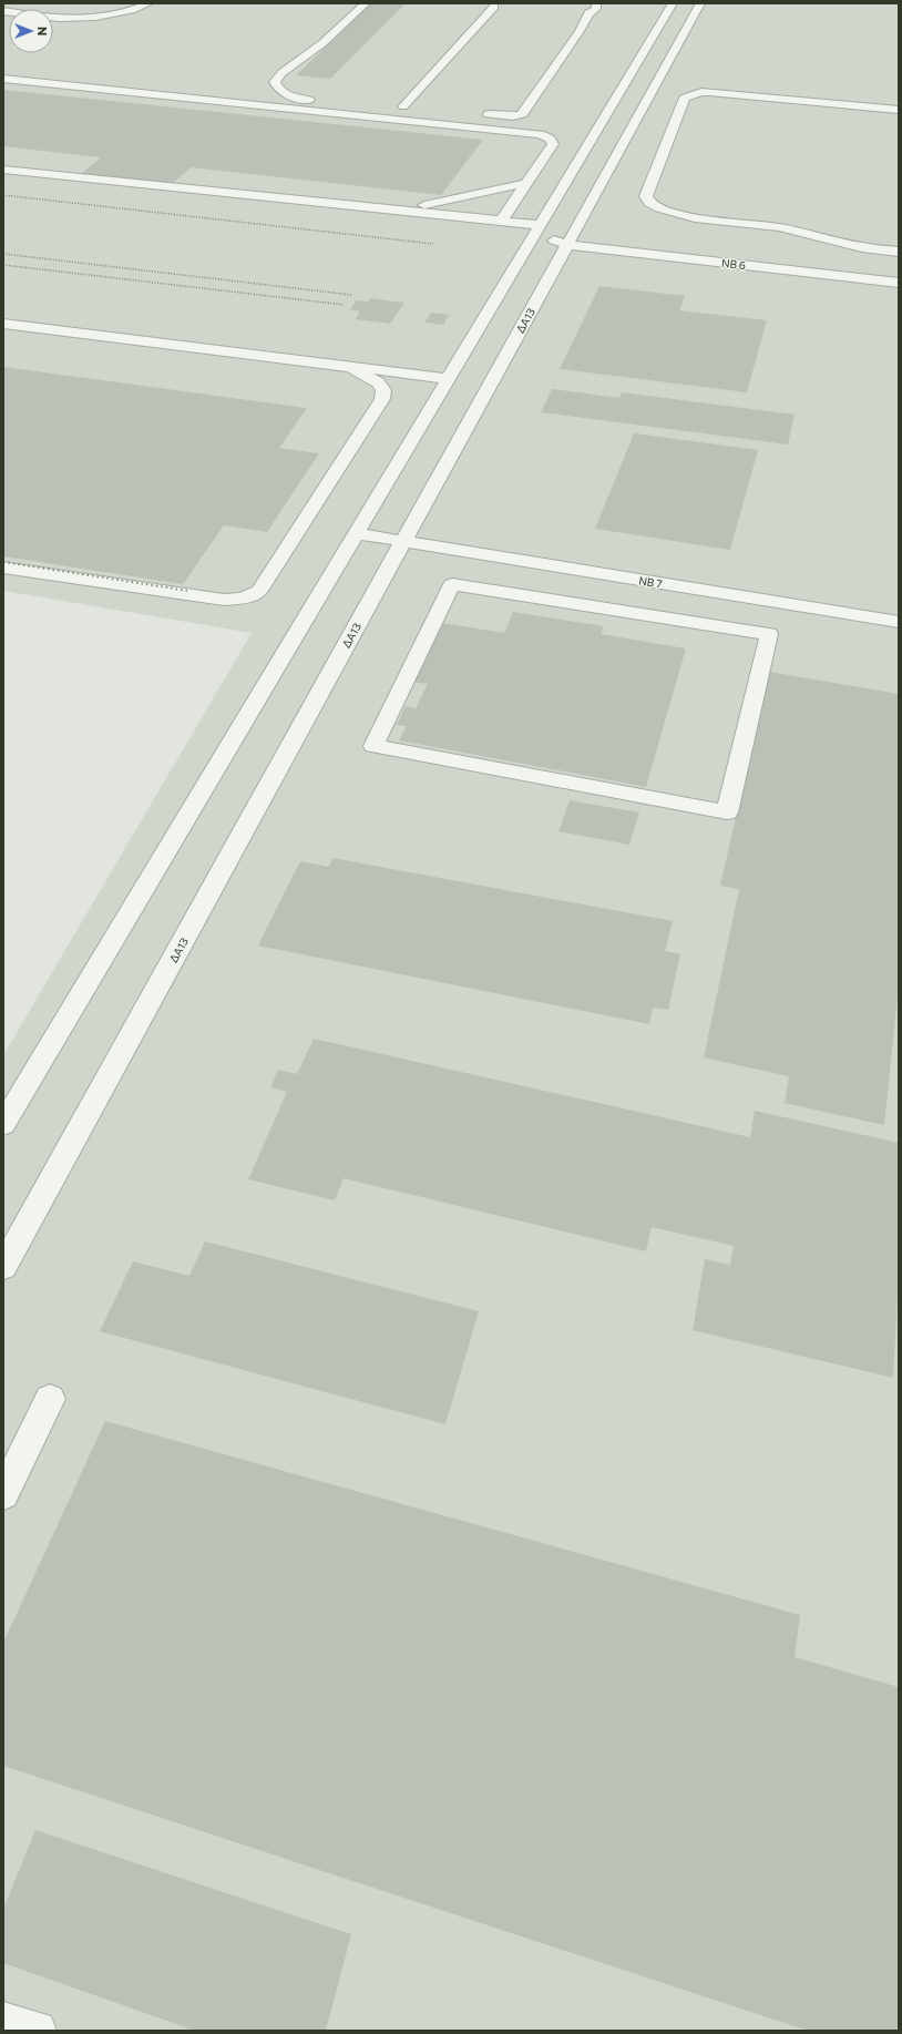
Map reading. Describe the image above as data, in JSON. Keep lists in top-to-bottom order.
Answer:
{
  "streets": {
    "street": ["ΝΒ 6", "ΔΑ13", "ΝΒ 7"]
  },
  "crossings": [
    ["ΝΒ 6", "ΔΑ13"],
    ["ΔΑ13", "ΝΒ 7"]
  ],
  "north": "right"
}
